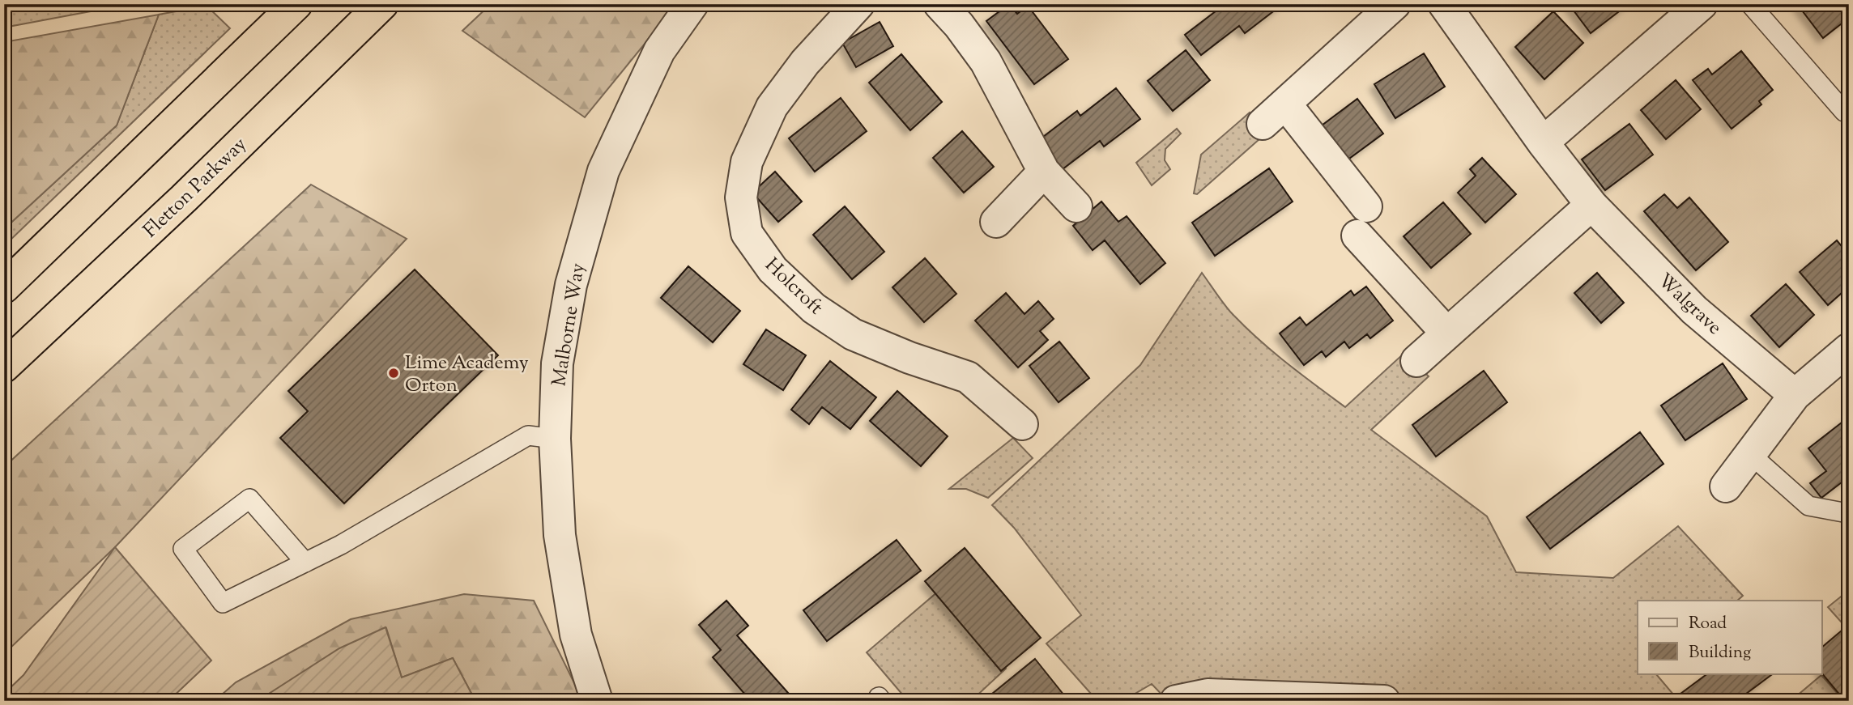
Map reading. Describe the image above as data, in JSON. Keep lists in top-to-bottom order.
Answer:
{
  "streets": {
    "highway": ["Fletton Parkway"],
    "street": ["Holcroft", "Walgrave", "Malborne Way"]
  },
  "places": ["Lime Academy Orton"],
  "legend": ["Road", "Building"]
}
